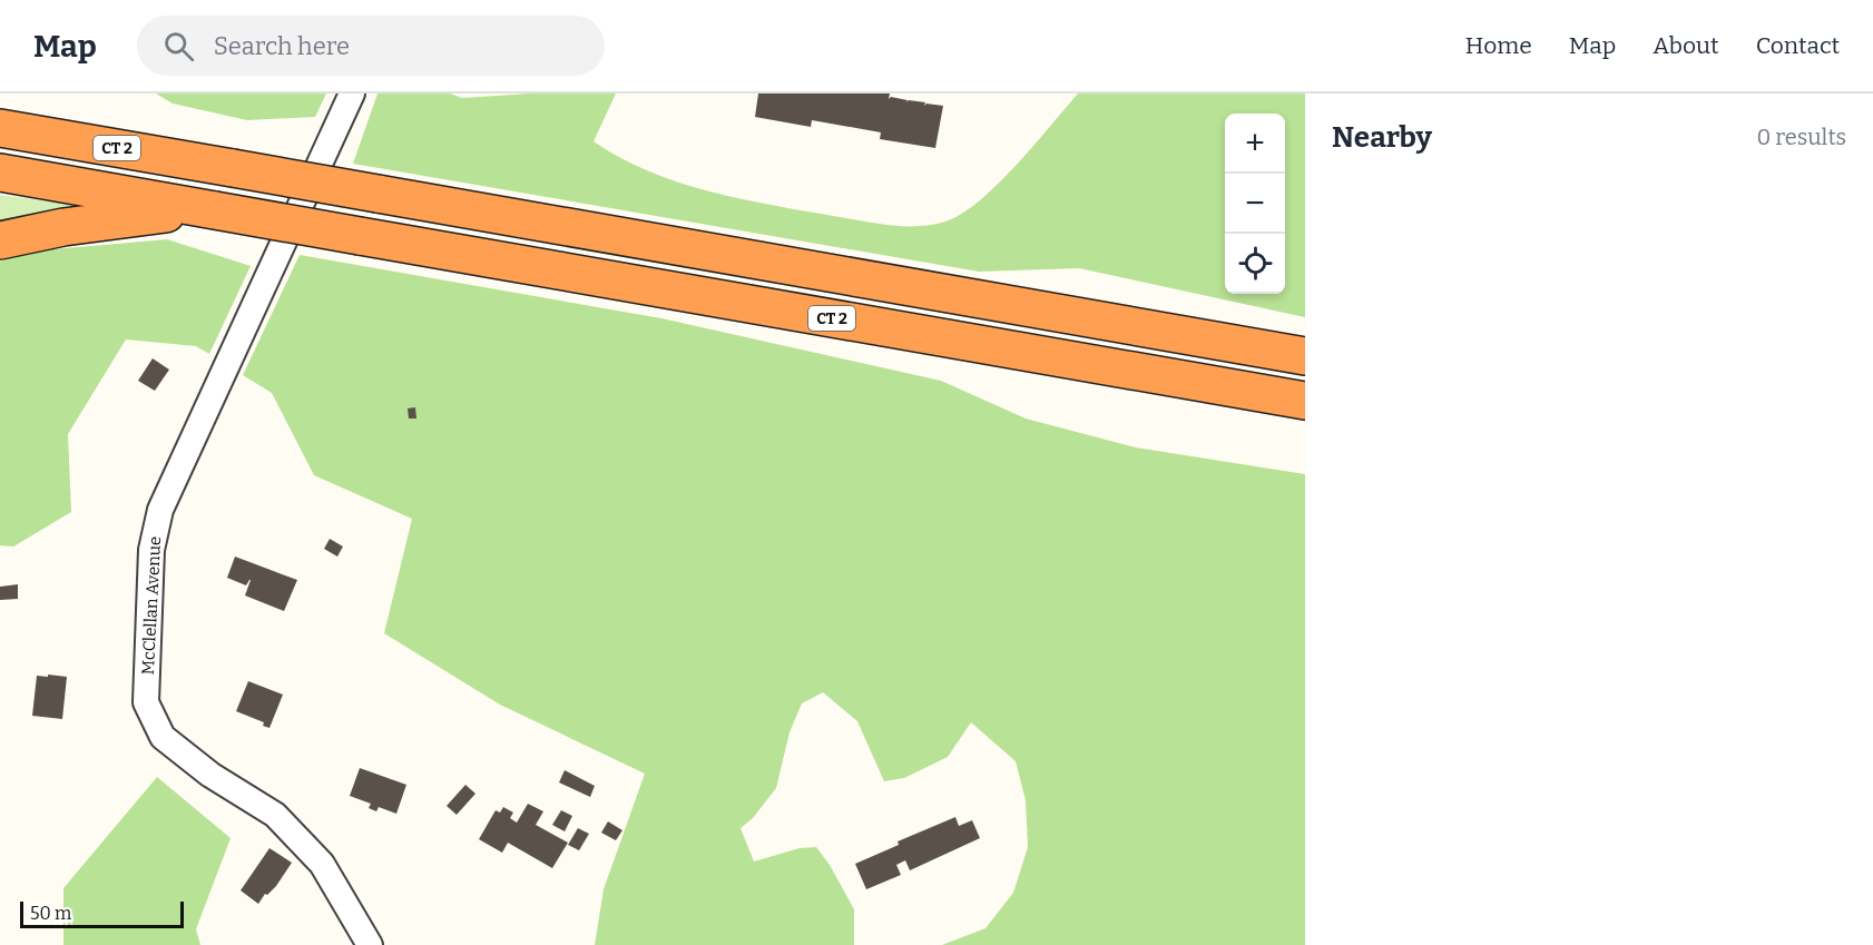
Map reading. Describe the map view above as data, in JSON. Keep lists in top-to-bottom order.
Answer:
{
  "streets": {
    "highway": ["CT 2"],
    "street": ["McClellan Avenue"]
  },
  "scale_bar": "50 m",
  "page": {
    "header": "Map",
    "search": "Search here",
    "nav": [
      "Home",
      "Map",
      "About",
      "Contact"
    ],
    "heading": ["Nearby", "0 results"],
    "map_buttons": ["+", "−"],
    "scale": "50 m"
  }
}
